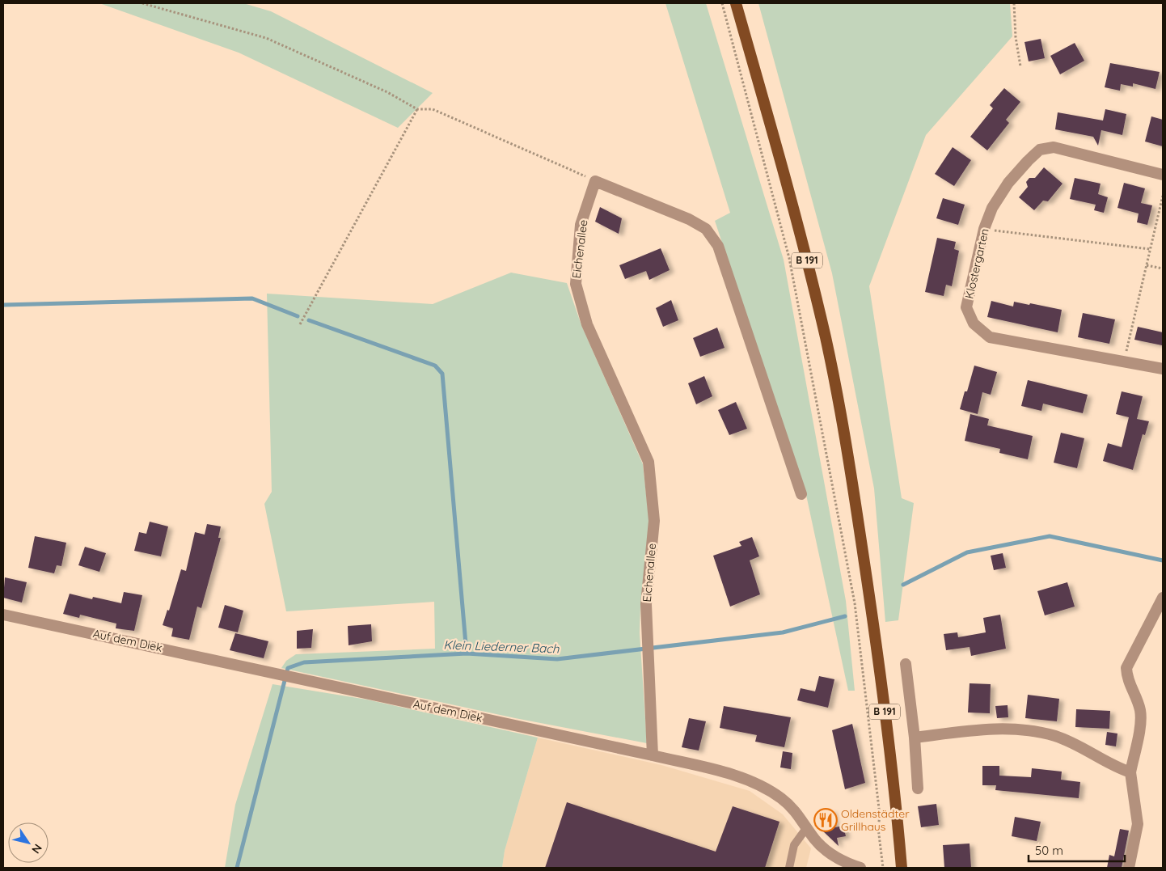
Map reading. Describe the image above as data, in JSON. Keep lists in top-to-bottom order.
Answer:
{
  "streets": {
    "main road": ["B 191"],
    "street": ["Eichenallee", "Klostergarten", "Auf dem Diek"]
  },
  "crossings": [
    ["Eichenallee", "Auf dem Diek"]
  ],
  "water": ["Klein Liederner Bach"],
  "places": {
    "restaurant": ["Oldenstädter Grillhaus"]
  },
  "scale_bar": "50 m",
  "north": "bottom right"
}
